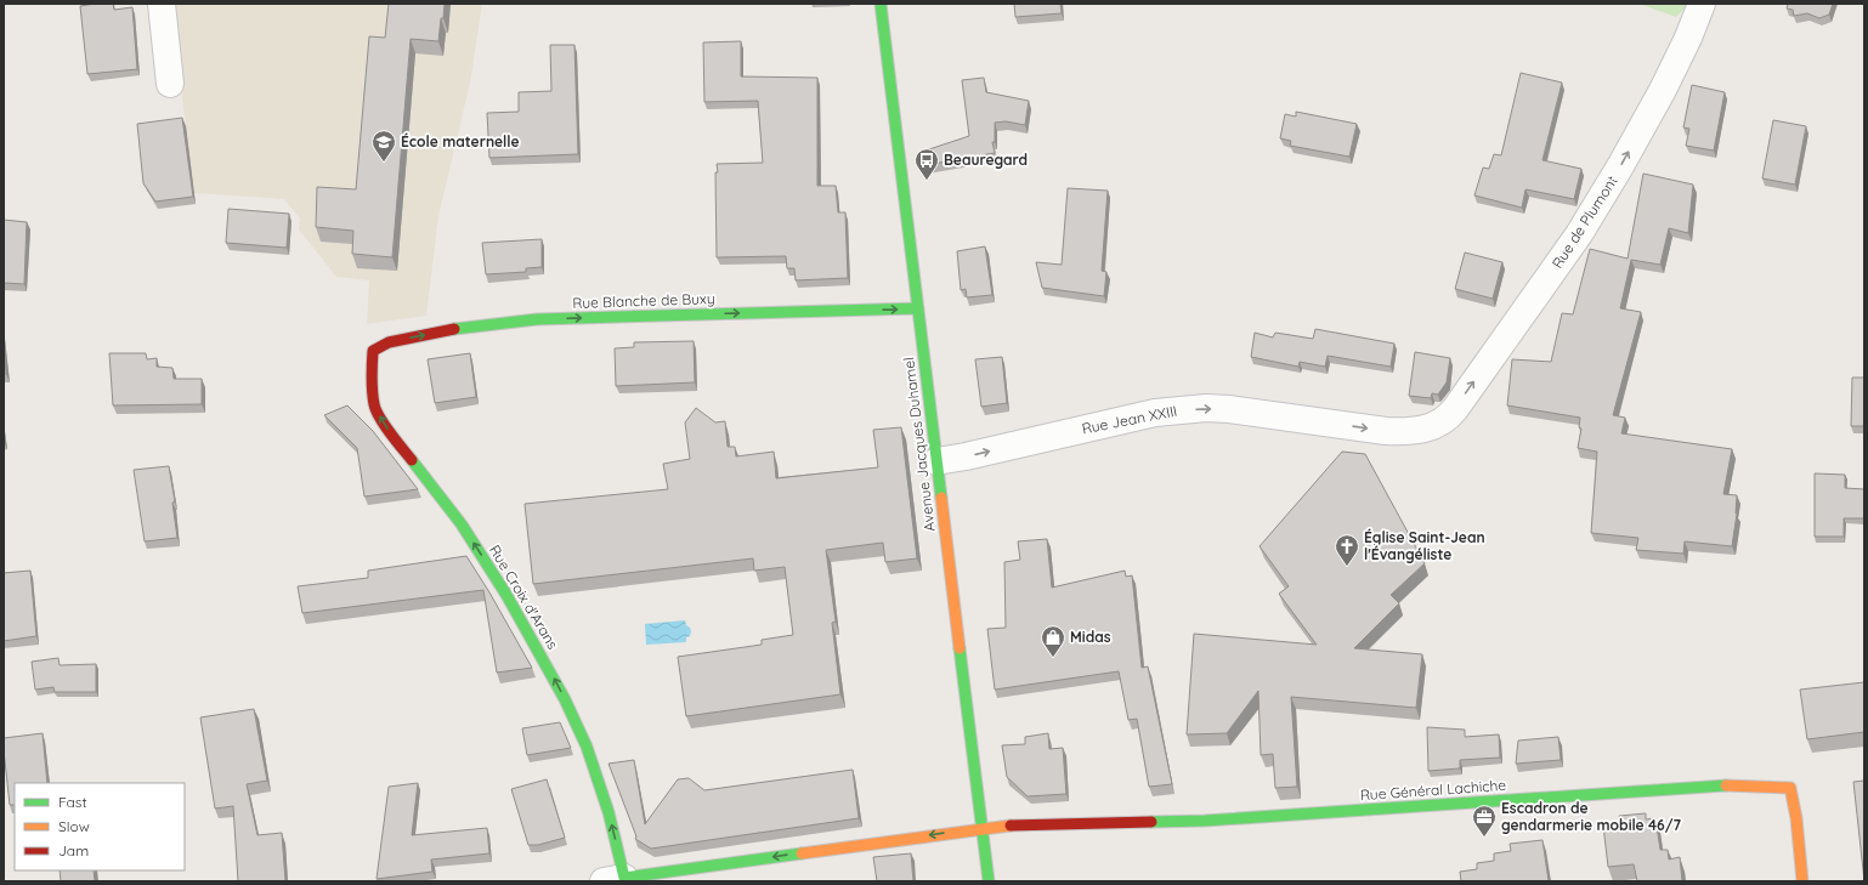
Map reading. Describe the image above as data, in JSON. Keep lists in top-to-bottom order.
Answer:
{
  "streets": {
    "street": [
      "Rue de Plumont",
      "Rue Blanche de Buxy",
      "Rue Jean XXIII",
      "Avenue Jacques Duhamel",
      "Rue Croix d'Arans",
      "Rue Général Lachiche"
    ]
  },
  "crossings": [
    ["Rue de Plumont", "Rue Jean XXIII"],
    ["Rue Blanche de Buxy", "Avenue Jacques Duhamel"],
    ["Rue Blanche de Buxy", "Rue Croix d'Arans"],
    ["Rue Jean XXIII", "Avenue Jacques Duhamel"],
    ["Avenue Jacques Duhamel", "Rue Général Lachiche"]
  ],
  "one_way": [
    "Rue de Plumont",
    "Rue Blanche de Buxy",
    "Rue Jean XXIII",
    "Rue Croix d'Arans"
  ],
  "places": {
    "school or university": ["École maternelle"],
    "bus stop": ["Beauregard"],
    "church": ["Église Saint-Jean l'Évangéliste"],
    "shop": ["Midas"],
    "office": ["Escadron de gendarmerie mobile 46/7"]
  },
  "legend": ["Fast", "Slow", "Jam"]
}
